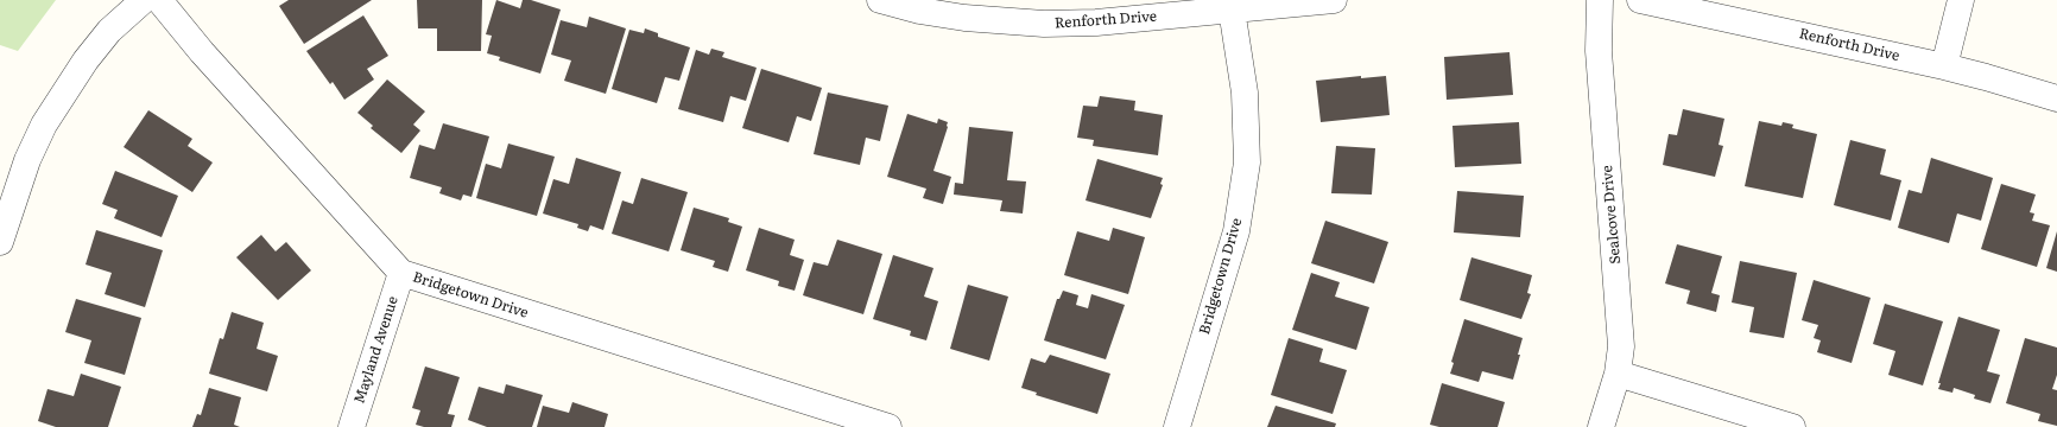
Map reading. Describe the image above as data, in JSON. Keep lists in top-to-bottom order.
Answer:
{
  "streets": {
    "street": [
      "Renforth Drive",
      "Sealcove Drive",
      "Bridgetown Drive",
      "Mayland Avenue"
    ]
  },
  "crossings": [
    ["Renforth Drive", "Bridgetown Drive"],
    ["Bridgetown Drive", "Mayland Avenue"]
  ]
}
